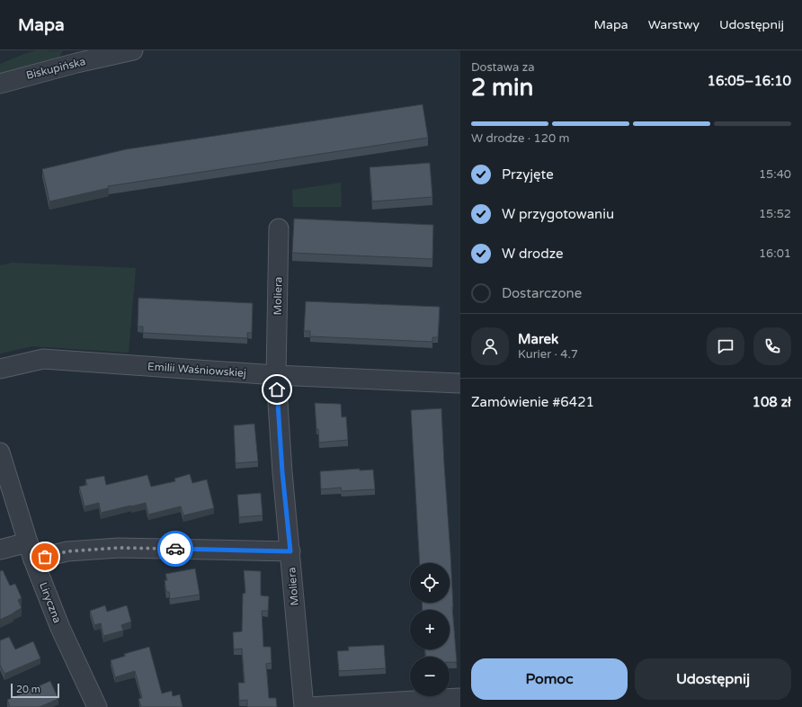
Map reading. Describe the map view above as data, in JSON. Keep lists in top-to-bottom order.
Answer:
{
  "streets": {
    "street": [
      "Biskupińska",
      "Moliera",
      "Emilii Waśniowskiej",
      "Liryczna"
    ]
  },
  "crossings": [
    ["Moliera", "Emilii Waśniowskiej"]
  ],
  "scale_bar": "20 m",
  "page": {
    "header": "Mapa",
    "nav": ["Mapa", "Warstwy", "Udostępnij"],
    "heading": ["2 min", "Dostawa za", "16:05–16:10"],
    "panel": [
      "Marek",
      "Kurier · 4.7",
      "Zamówienie #6421",
      "108 zł"
    ],
    "bar": "W drodze · 120 m",
    "list": [
      ["Przyjęte", "15:40"],
      ["W przygotowaniu", "15:52"],
      ["W drodze", "16:01"],
      "Dostarczone"
    ],
    "map_buttons": ["+", "−"],
    "buttons": ["Pomoc", "Udostępnij"],
    "scale": "20 m"
  }
}
